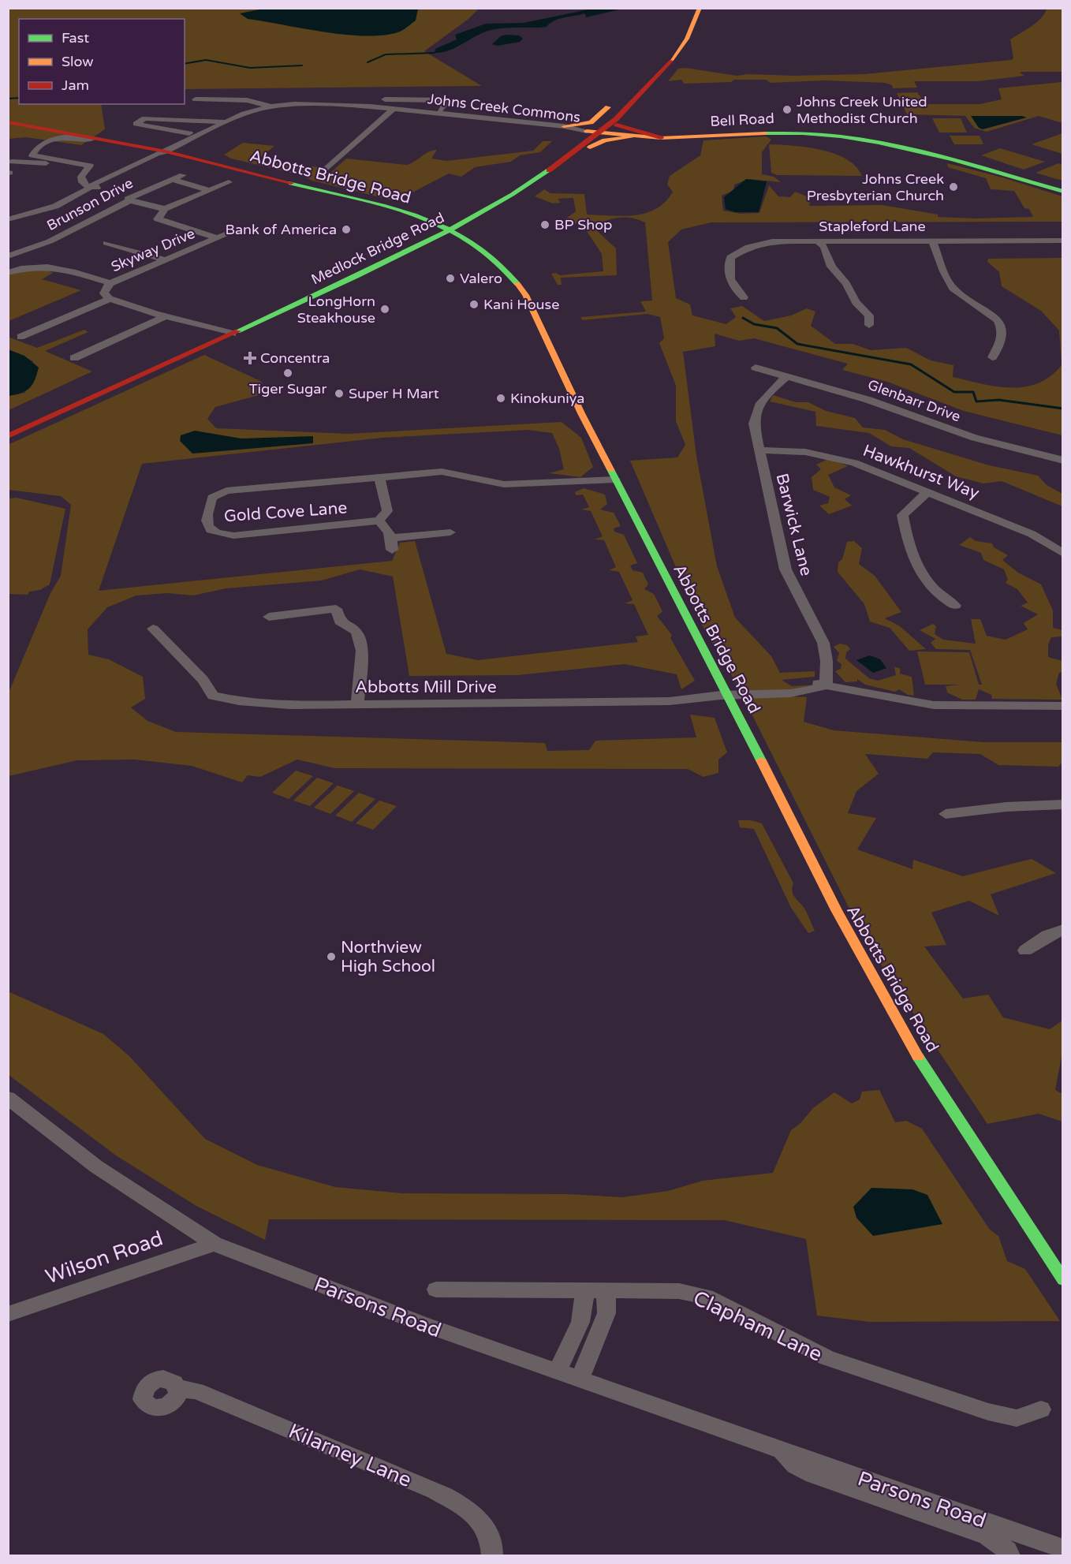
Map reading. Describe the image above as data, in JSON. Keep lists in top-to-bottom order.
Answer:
{
  "streets": {
    "main road": ["Bell Road", "Abbotts Bridge Road", "Medlock Bridge Road"],
    "street": [
      "Johns Creek Commons",
      "Brunson Drive",
      "Stapleford Lane",
      "Skyway Drive",
      "Glenbarr Drive",
      "Hawkhurst Way",
      "Gold Cove Lane",
      "Barwick Lane",
      "Abbotts Mill Drive",
      "Wilson Road",
      "Parsons Road",
      "Clapham Lane",
      "Kilarney Lane"
    ]
  },
  "crossings": [
    ["Johns Creek Commons", "Bell Road"],
    ["Johns Creek Commons", "Abbotts Bridge Road"],
    ["Johns Creek Commons", "Medlock Bridge Road"],
    ["Bell Road", "Medlock Bridge Road"],
    ["Abbotts Bridge Road", "Medlock Bridge Road"],
    ["Abbotts Bridge Road", "Gold Cove Lane"],
    ["Abbotts Bridge Road", "Abbotts Mill Drive"],
    ["Medlock Bridge Road", "Skyway Drive"],
    ["Glenbarr Drive", "Barwick Lane"],
    ["Hawkhurst Way", "Barwick Lane"],
    ["Wilson Road", "Parsons Road"]
  ],
  "places": {
    "other": [
      "Johns Creek United Methodist Church",
      "Johns Creek Presbyterian Church",
      "BP Shop",
      "Bank of America",
      "Valero",
      "Kani House",
      "LongHorn Steakhouse",
      "Tiger Sugar",
      "Super H Mart",
      "Kinokuniya",
      "Northview High School"
    ],
    "health": ["Concentra"]
  },
  "legend": ["Fast", "Slow", "Jam"]
}
